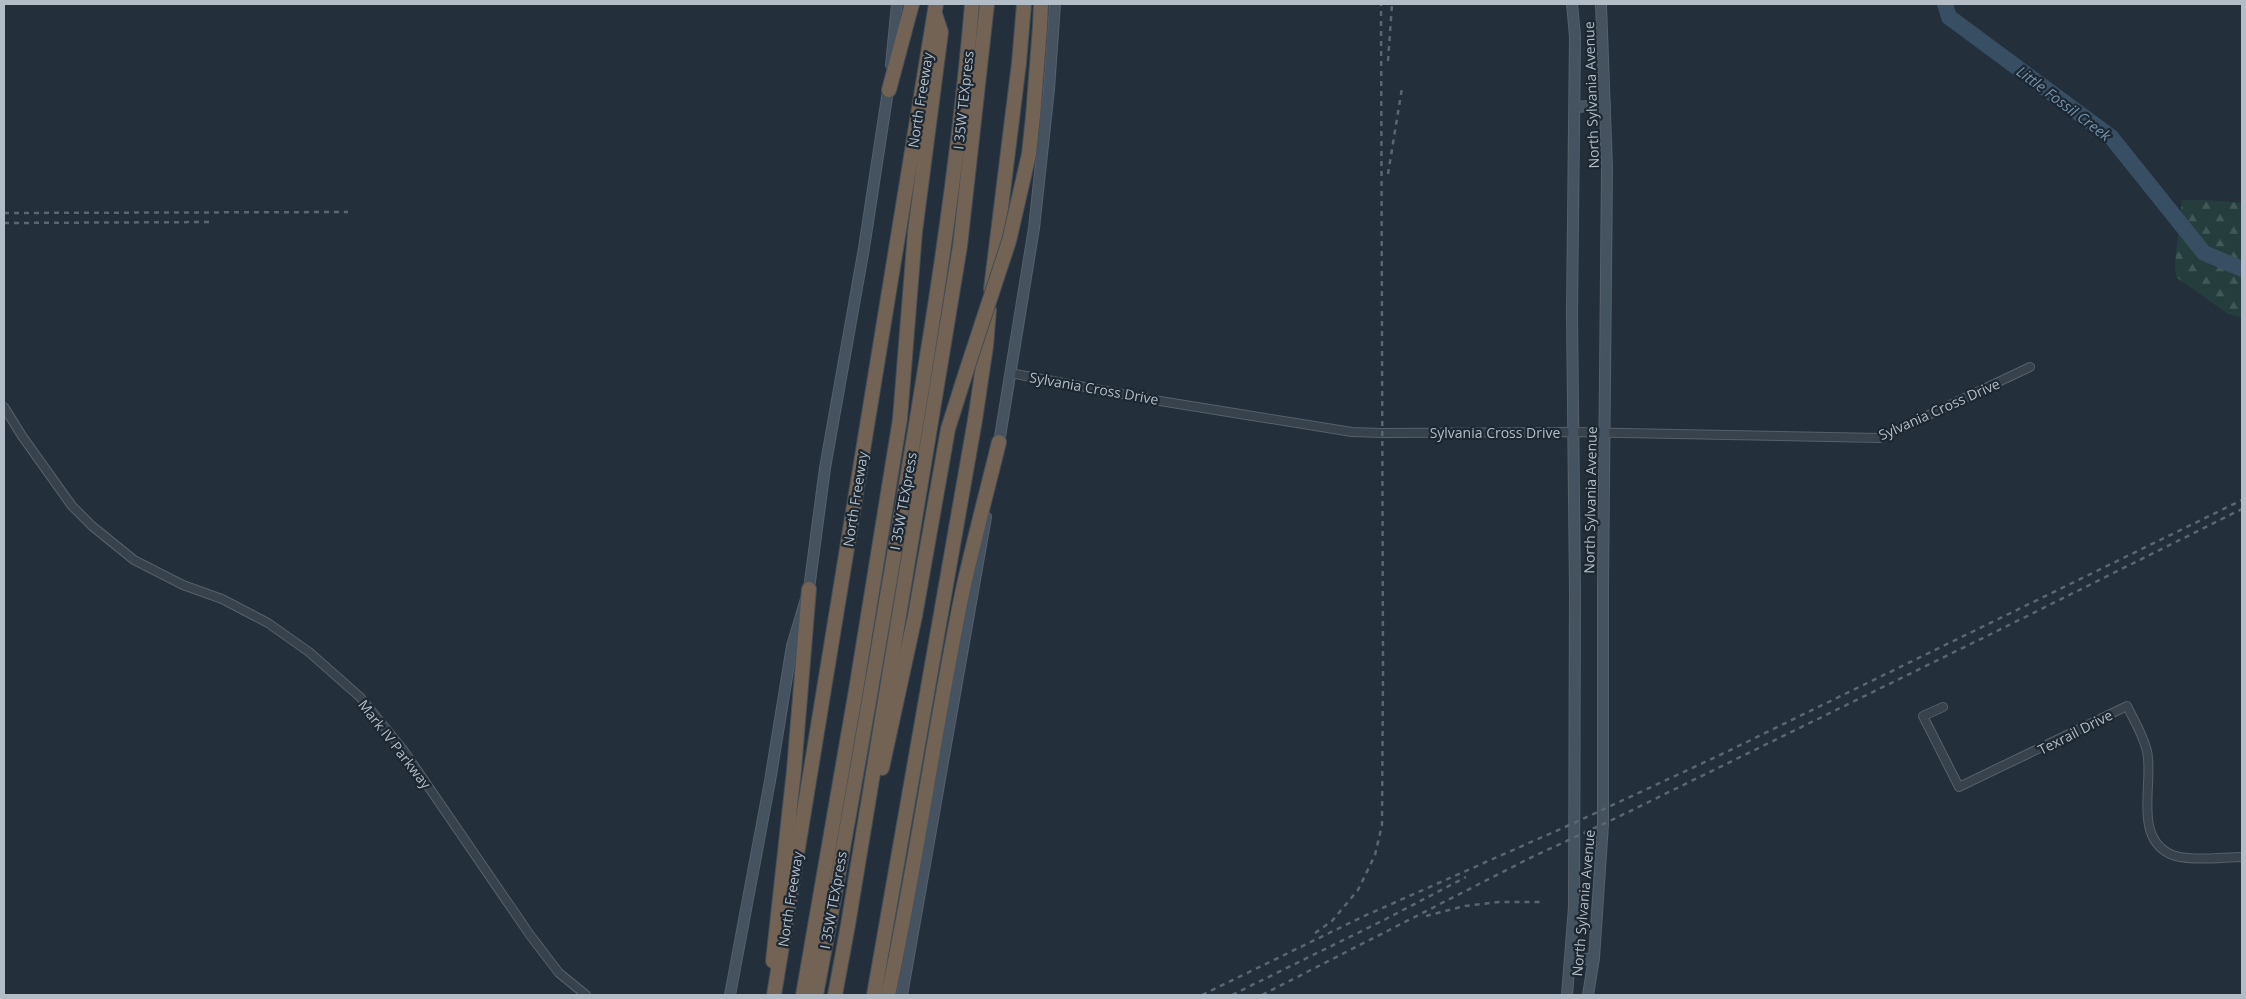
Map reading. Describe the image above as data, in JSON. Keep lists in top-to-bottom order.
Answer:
{
  "streets": {
    "highway": ["North Freeway", "I 35W TEXpress"],
    "main road": ["North Sylvania Avenue"],
    "street": ["Sylvania Cross Drive", "Texrail Drive", "Mark IV Parkway"]
  },
  "crossings": [
    ["North Sylvania Avenue", "Sylvania Cross Drive"]
  ],
  "water": ["Little Fossil Creek"]
}
